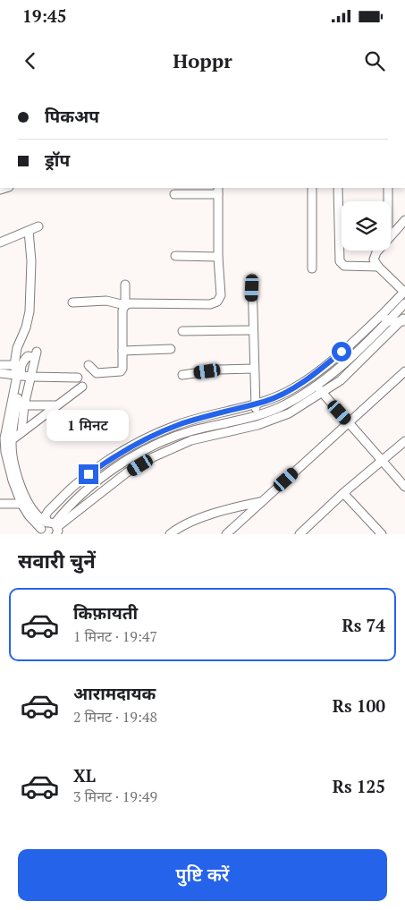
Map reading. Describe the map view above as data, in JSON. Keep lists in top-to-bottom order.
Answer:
{
  "page": {
    "status": "19:45",
    "header": "Hoppr",
    "banner": ["पिकअप", "ड्रॉप"],
    "bubble": "1 मिनट",
    "heading": "सवारी चुनें",
    "list": [
      {
        "name": "किफ़ायती",
        "note": "1 मिनट · 19:47",
        "value": "Rs 74"
      },
      {
        "name": "आरामदायक",
        "note": "2 मिनट · 19:48",
        "value": "Rs 100"
      },
      {
        "name": "XL",
        "note": "3 मिनट · 19:49",
        "value": "Rs 125"
      }
    ],
    "buttons": "पुष्टि करें"
  }
}
